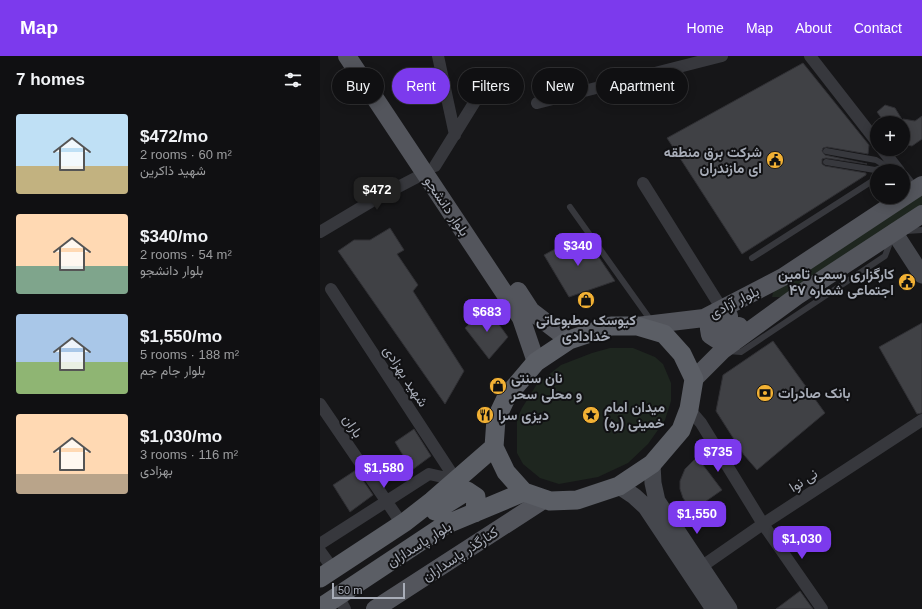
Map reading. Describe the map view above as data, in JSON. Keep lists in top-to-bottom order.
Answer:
{
  "streets": {
    "highway": ["بلوار پاسداران"],
    "main road": ["بلوار دانشجو", "بلوار آزادی", "کنارگذر پاسداران"],
    "street": ["شهید بهزادی", "باران", "نی نوا"]
  },
  "crossings": [
    ["شهید بهزادی", "بلوار پاسداران"],
    ["باران", "بلوار پاسداران"]
  ],
  "places": {
    "public building": ["شرکت برق منطقه ای مازندران", "کارگزاری رسمی تامین اجتماعی شماره ۴۷"],
    "shop": ["کیوسک مطبوعاتی خدادادی", "نان سنتی و محلی سحر"],
    "bank": ["بانک صادرات"],
    "restaurant": ["دیزی سرا"],
    "place": ["میدان امام خمینی (ره)"]
  },
  "scale_bar": "50 m",
  "page": {
    "header": "Map",
    "nav": [
      "Home",
      "Map",
      "About",
      "Contact"
    ],
    "heading": "7 homes",
    "chip": [
      "Buy",
      "Rent",
      "Filters",
      "New",
      "Apartment"
    ],
    "list": [
      {
        "name": "$472/mo",
        "note": "2 rooms · 60 m² · شهید ذاکرین"
      },
      {
        "name": "$340/mo",
        "note": "2 rooms · 54 m² · بلوار دانشجو"
      },
      {
        "name": "$1,550/mo",
        "note": "5 rooms · 188 m² · بلوار جام جم"
      },
      {
        "name": "$1,030/mo",
        "note": "3 rooms · 116 m² · بهزادی"
      }
    ],
    "map_buttons": ["+", "−"],
    "price": [
      "$472",
      "$340",
      "$683",
      "$735",
      "$1,580",
      "$1,550",
      "$1,030"
    ],
    "scale": "50 m"
  }
}
